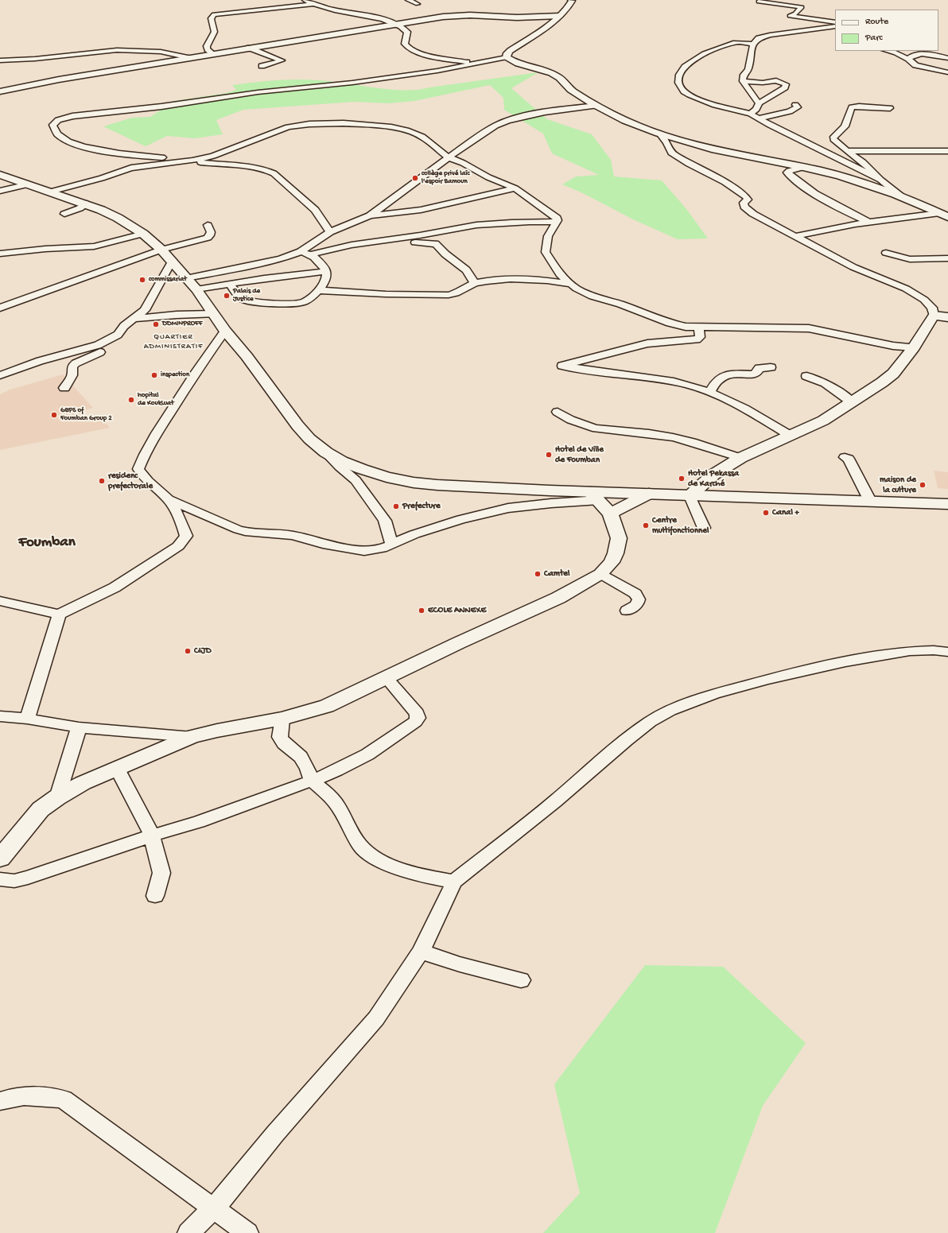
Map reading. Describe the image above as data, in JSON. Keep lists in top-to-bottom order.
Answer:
{
  "districts": ["QUARTIER ADMINISTRATIF", "Foumban"],
  "places": [
    "collège privé laîc l'espoir Bamoun",
    "commissariat",
    "Palais de Justice",
    "DDMINPROFF",
    "inspection",
    "hopital de Koukwat",
    "GBPS of Foumban Group 2",
    "Hotel de Ville de Foumban",
    "Hotel Pekassa de Karché",
    "residenc prefectorale",
    "maison de la culture",
    "Prefecture",
    "Canal +",
    "Centre multifonctionnel",
    "Camtel",
    "ECOLE ANNEXE",
    "CIJD"
  ],
  "legend": ["Route", "Parc"]
}
